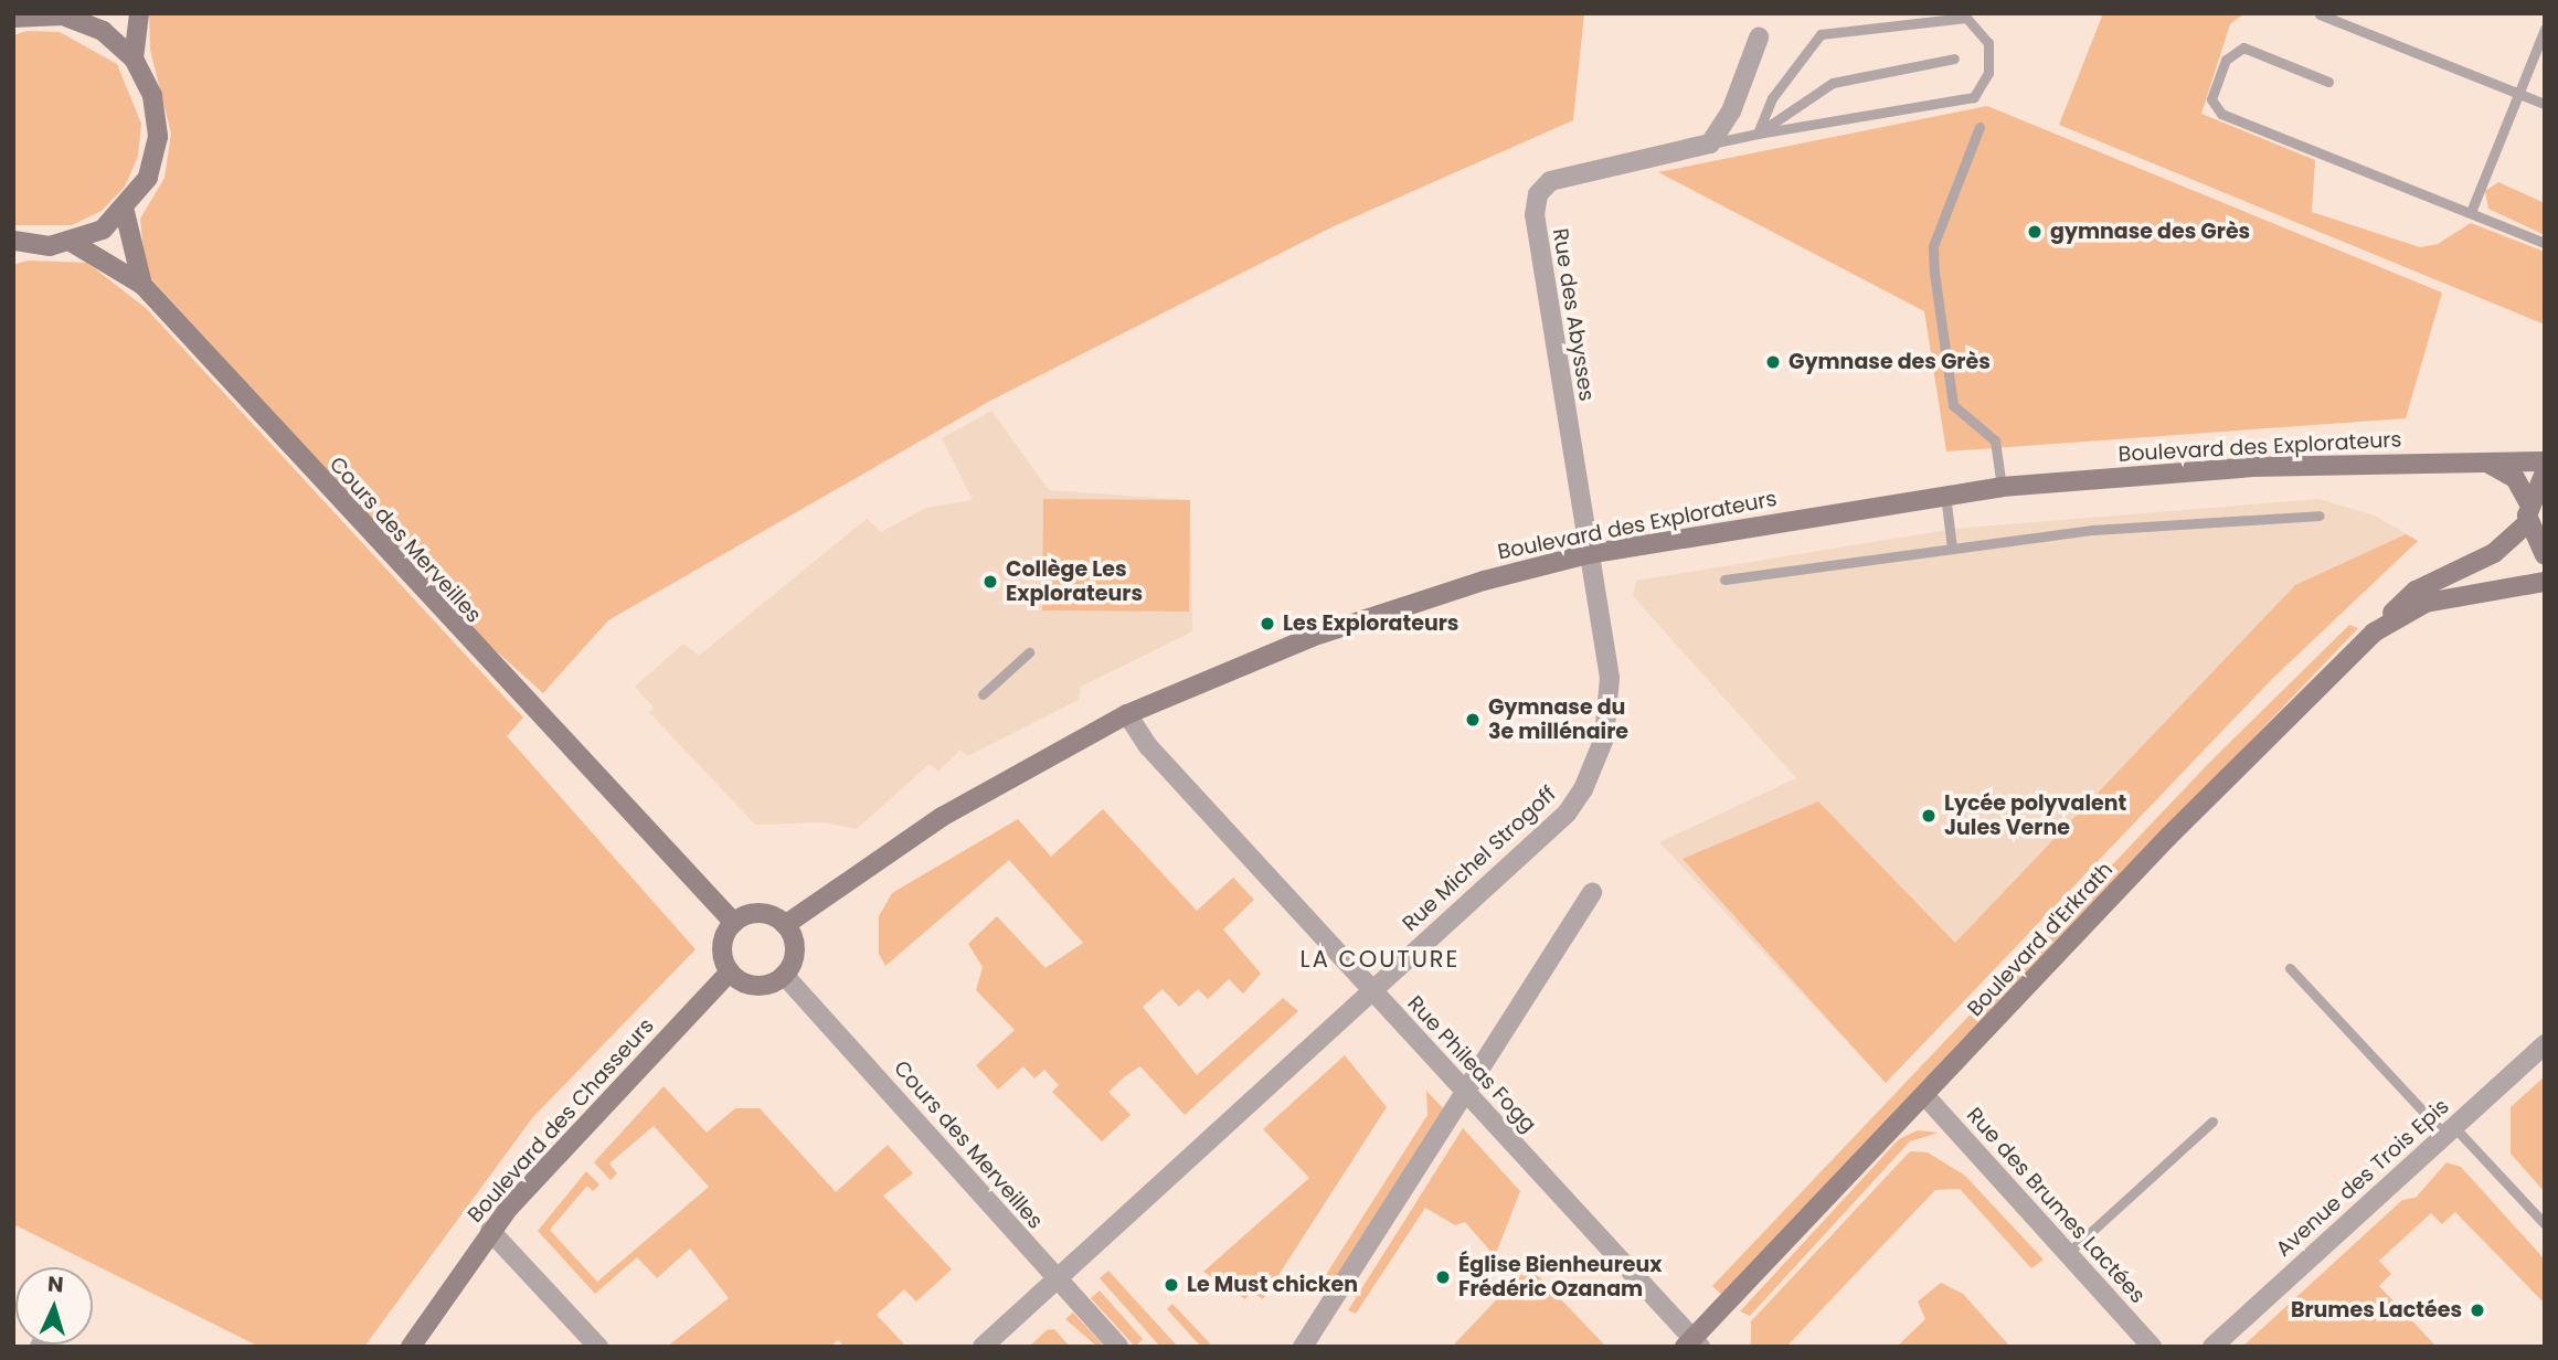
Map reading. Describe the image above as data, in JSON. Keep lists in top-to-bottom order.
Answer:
{
  "streets": {
    "street": [
      "Rue des Abysses",
      "Boulevard des Explorateurs",
      "Cours des Merveilles",
      "Rue Michel Strogoff",
      "Boulevard d'Erkrath",
      "Rue Phileas Fogg",
      "Boulevard des Chasseurs",
      "Avenue des Trois Epis",
      "Rue des Brumes Lactées"
    ]
  },
  "crossings": [
    ["Rue des Abysses", "Boulevard des Explorateurs"],
    ["Rue des Abysses", "Rue Michel Strogoff"],
    ["Boulevard des Explorateurs", "Cours des Merveilles"],
    ["Boulevard des Explorateurs", "Rue Michel Strogoff"],
    ["Boulevard des Explorateurs", "Rue Phileas Fogg"],
    ["Boulevard des Explorateurs", "Boulevard des Chasseurs"],
    ["Cours des Merveilles", "Rue Michel Strogoff"],
    ["Cours des Merveilles", "Boulevard des Chasseurs"],
    ["Rue Michel Strogoff", "Rue Phileas Fogg"],
    ["Boulevard d'Erkrath", "Rue Phileas Fogg"],
    ["Boulevard d'Erkrath", "Rue des Brumes Lactées"]
  ],
  "districts": ["LA COUTURE"],
  "places": [
    "gymnase des Grès",
    "Gymnase des Grès",
    "Collège Les Explorateurs",
    "Les Explorateurs",
    "Gymnase du 3e millénaire",
    "Lycée polyvalent Jules Verne",
    "Église Bienheureux Frédéric Ozanam",
    "Le Must chicken",
    "Brumes Lactées"
  ],
  "north": "top"
}
